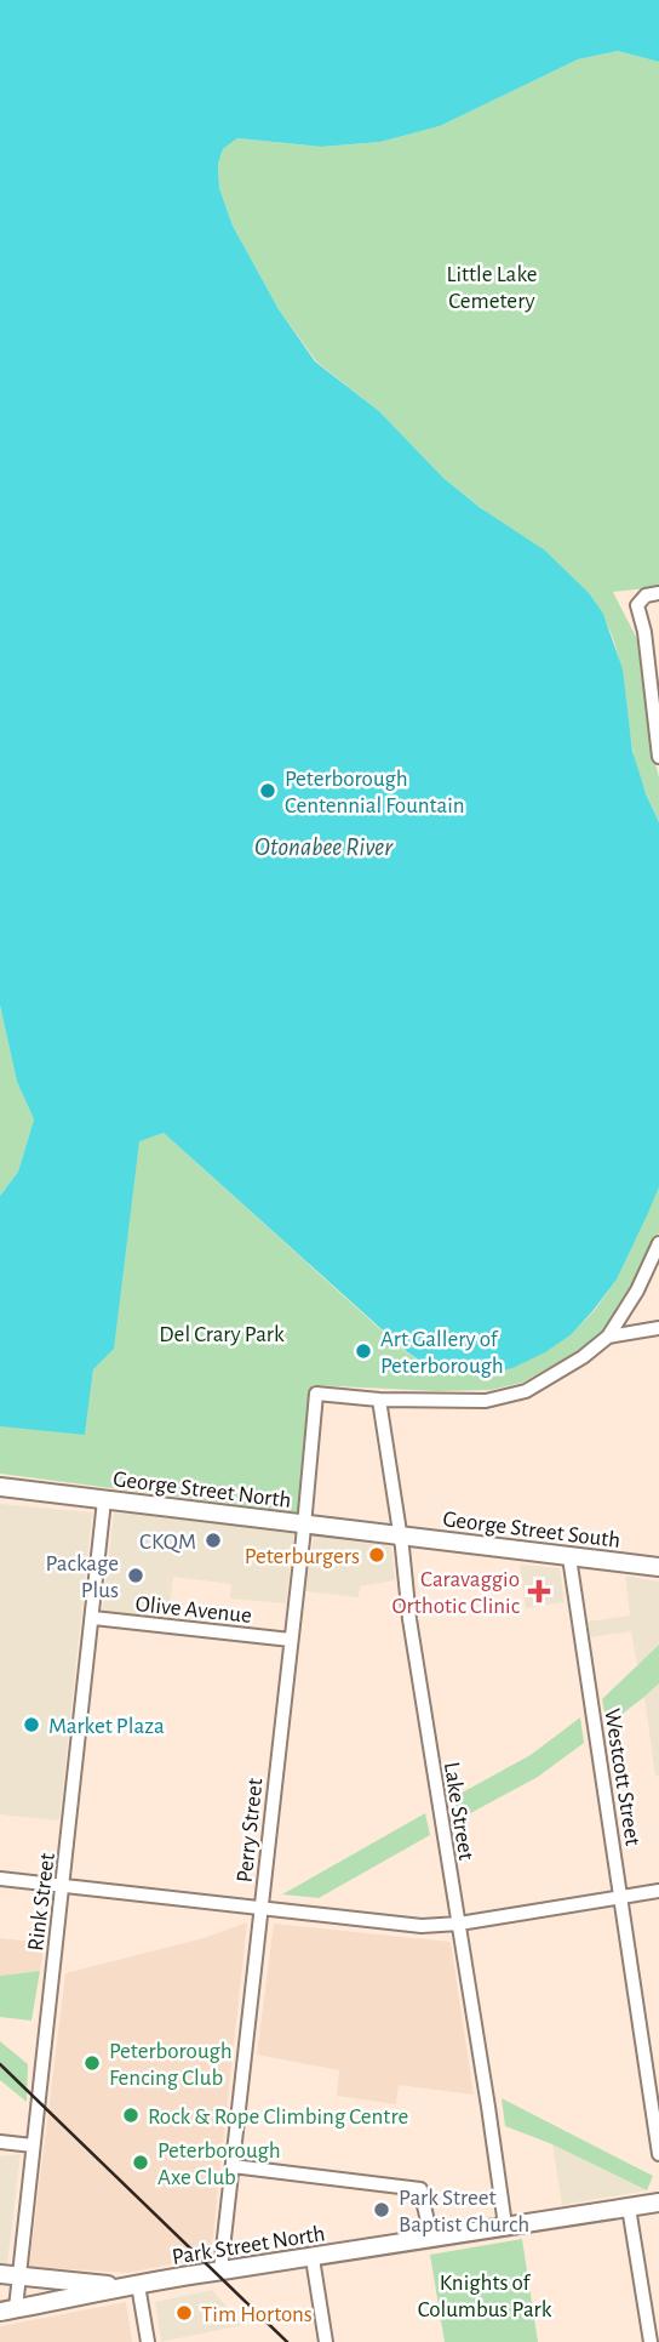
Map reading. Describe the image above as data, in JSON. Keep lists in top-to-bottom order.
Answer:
{
  "streets": {
    "main road": ["George Street North", "George Street South", "Park Street North"],
    "street": [
      "Olive Avenue",
      "Westcott Street",
      "Lake Street",
      "Perry Street",
      "Rink Street"
    ]
  },
  "crossings": [
    ["George Street North", "George Street South"],
    ["George Street North", "Lake Street"],
    ["George Street North", "Perry Street"],
    ["George Street North", "Rink Street"],
    ["George Street South", "Westcott Street"],
    ["George Street South", "Lake Street"],
    ["Olive Avenue", "Perry Street"],
    ["Olive Avenue", "Rink Street"],
    ["Lake Street", "Perry Street"],
    ["Lake Street", "Park Street North"],
    ["Perry Street", "Park Street North"],
    ["Rink Street", "Park Street North"]
  ],
  "water": ["Otonabee River"],
  "parks": ["Little Lake Cemetery", "Del Crary Park", "Knights of Columbus Park"],
  "places": {
    "other": [
      "Peterborough Centennial Fountain",
      "Art Gallery of Peterborough",
      "CKQM",
      "Peterburgers",
      "Package Plus",
      "Market Plaza",
      "Peterborough Fencing Club",
      "Rock & Rope Climbing Centre",
      "Peterborough Axe Club",
      "Park Street Baptist Church",
      "Tim Hortons"
    ],
    "health": ["Caravaggio Orthotic Clinic"]
  }
}
